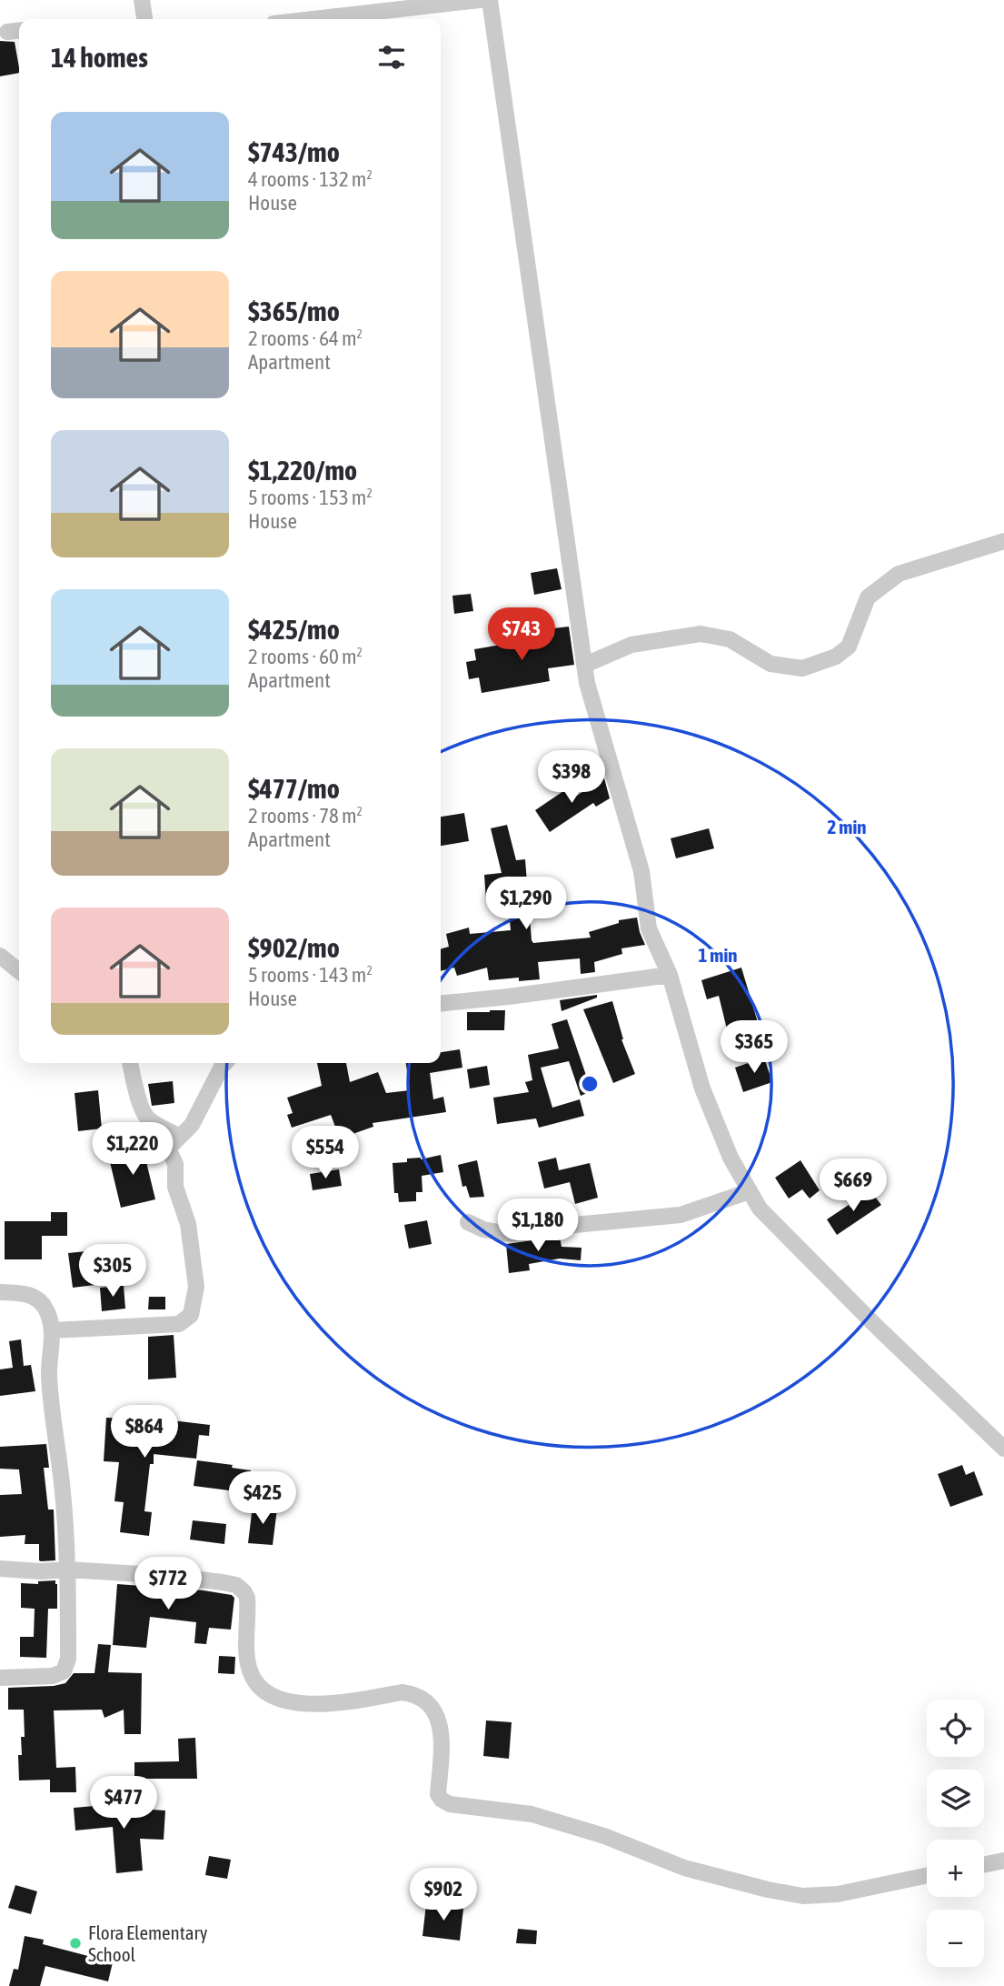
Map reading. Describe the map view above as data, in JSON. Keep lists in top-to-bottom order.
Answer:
{
  "places": ["Flora Elementary School"],
  "page": {
    "heading": "14 homes",
    "list": [
      {
        "name": "$743/mo",
        "note": "4 rooms · 132 m² · House"
      },
      {
        "name": "$365/mo",
        "note": "2 rooms · 64 m² · Apartment"
      },
      {
        "name": "$1,220/mo",
        "note": "5 rooms · 153 m² · House"
      },
      {
        "name": "$425/mo",
        "note": "2 rooms · 60 m² · Apartment"
      },
      {
        "name": "$477/mo",
        "note": "2 rooms · 78 m² · Apartment"
      },
      {
        "name": "$902/mo",
        "note": "5 rooms · 143 m² · House"
      }
    ],
    "price": [
      "$743",
      "$398",
      "$1,290",
      "$365",
      "$1,220",
      "$554",
      "$669",
      "$1,180",
      "$305",
      "$864",
      "$425",
      "$772",
      "$477",
      "$902"
    ],
    "map_buttons": ["+", "−"]
  },
  "rings": ["2 min", "1 min"]
}
